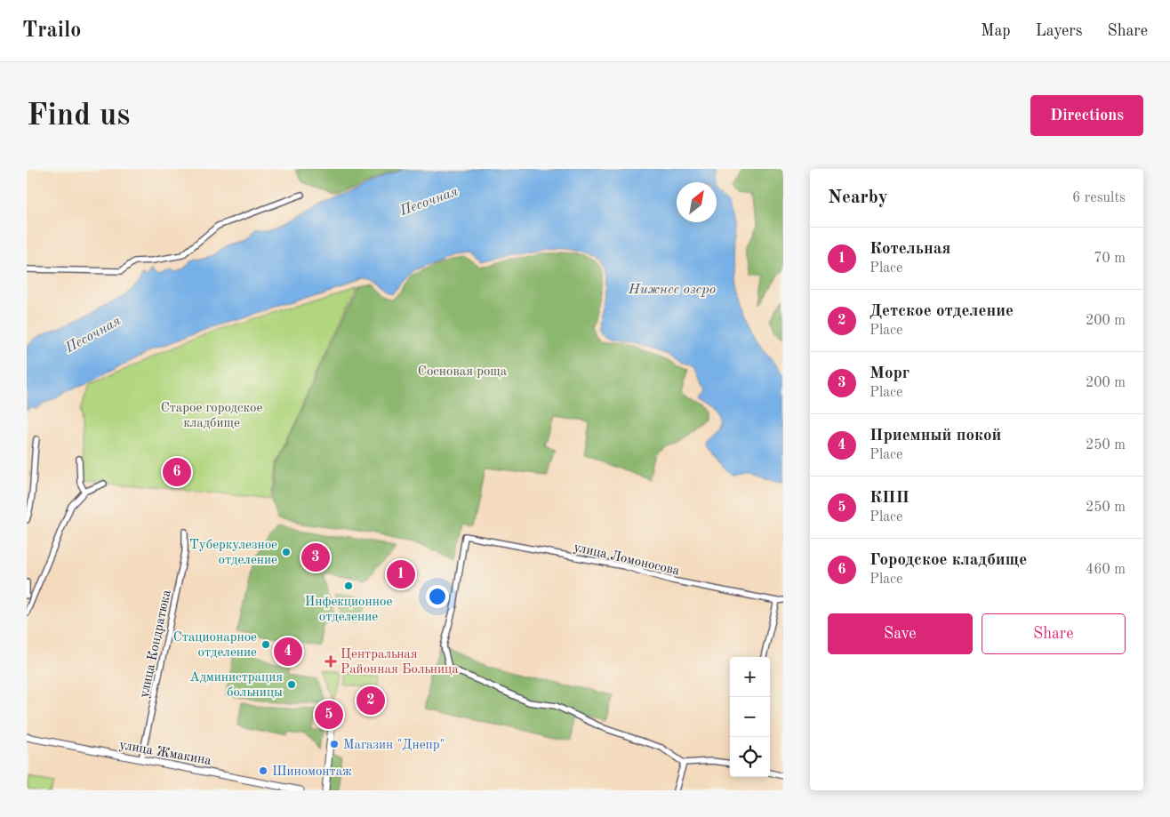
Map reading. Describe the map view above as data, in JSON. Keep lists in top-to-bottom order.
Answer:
{
  "streets": {
    "street": ["улица Ломоносова", "улица Кондратюка", "улица Жмакина"]
  },
  "crossings": [
    ["улица Кондратюка", "улица Жмакина"]
  ],
  "water": ["Песочная", "Нижнее озеро"],
  "parks": ["Сосновая роща", "Старое городское кладбище"],
  "places": {
    "other": [
      "Туберкулезное отделение",
      "Инфекционное отделение",
      "Стационарное отделение",
      "Администрация больницы",
      "Магазин \"Днепр\"",
      "Шиномонтаж"
    ],
    "health": ["Центральная Районная Больница"]
  },
  "north": "top right",
  "page": {
    "header": "Trailo",
    "nav": ["Map", "Layers", "Share"],
    "buttons": [
      "Directions",
      ["Save", "Share"]
    ],
    "title": "Find us",
    "heading": ["Nearby", "6 results"],
    "list": [
      {
        "mark": "1",
        "name": "Котельная",
        "note": "Place",
        "value": "70 m"
      },
      {
        "mark": "2",
        "name": "Детское отделение",
        "note": "Place",
        "value": "200 m"
      },
      {
        "mark": "3",
        "name": "Морг",
        "note": "Place",
        "value": "200 m"
      },
      {
        "mark": "4",
        "name": "Приемный покой",
        "note": "Place",
        "value": "250 m"
      },
      {
        "mark": "5",
        "name": "КПП",
        "note": "Place",
        "value": "250 m"
      },
      {
        "mark": "6",
        "name": "Городское кладбище",
        "note": "Place",
        "value": "460 m"
      }
    ],
    "pins": [
      "6",
      "3",
      "1",
      "4",
      "2",
      "5"
    ],
    "map_buttons": ["+", "−"]
  }
}
